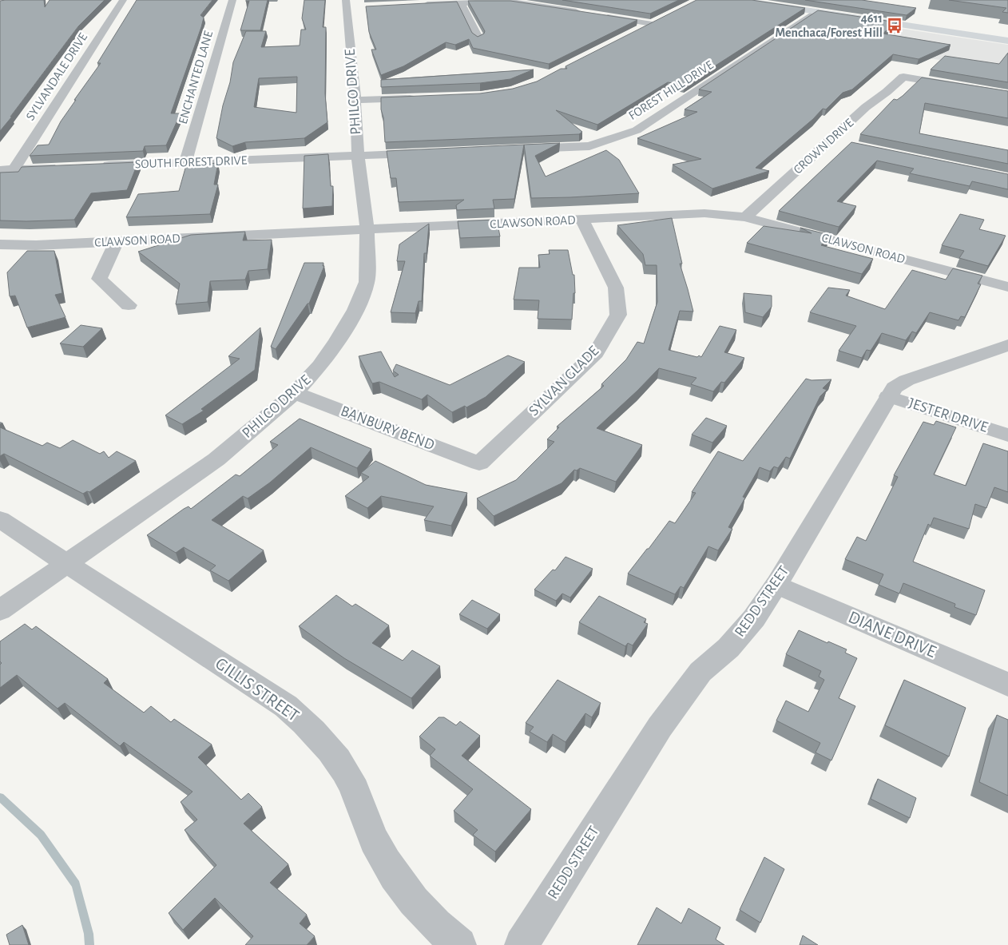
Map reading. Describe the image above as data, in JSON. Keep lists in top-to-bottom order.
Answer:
{
  "streets": {
    "street": [
      "SYLVANDALE DRIVE",
      "ENCHANTED LANE",
      "FOREST HILL DRIVE",
      "PHILCO DRIVE",
      "CROWN DRIVE",
      "SOUTH FOREST DRIVE",
      "CLAWSON ROAD",
      "SYLVAN GLADE",
      "JESTER DRIVE",
      "BANBURY BEND",
      "REDD STREET",
      "DIANE DRIVE",
      "GILLIS STREET"
    ]
  },
  "crossings": [
    ["ENCHANTED LANE", "SOUTH FOREST DRIVE"],
    ["PHILCO DRIVE", "SOUTH FOREST DRIVE"],
    ["PHILCO DRIVE", "CLAWSON ROAD"],
    ["PHILCO DRIVE", "BANBURY BEND"],
    ["PHILCO DRIVE", "GILLIS STREET"],
    ["CROWN DRIVE", "CLAWSON ROAD"],
    ["CLAWSON ROAD", "SYLVAN GLADE"],
    ["SYLVAN GLADE", "BANBURY BEND"],
    ["JESTER DRIVE", "REDD STREET"],
    ["REDD STREET", "DIANE DRIVE"]
  ],
  "places": {
    "bus stop": ["4611 Menchaca/Forest Hill"]
  }
}
